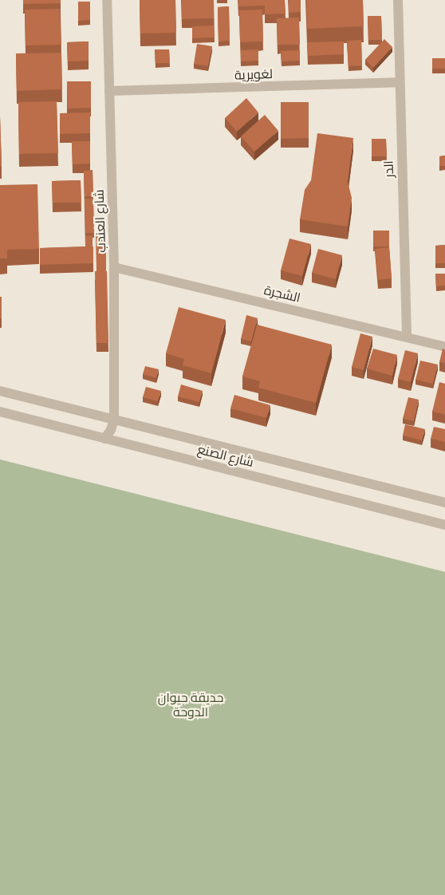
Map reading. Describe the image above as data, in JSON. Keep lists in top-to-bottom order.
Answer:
{
  "streets": {
    "street": [
      "لغويرية",
      "الدر",
      "شارع العندب",
      "الشجرة",
      "شارع الصنع"
    ]
  },
  "crossings": [
    ["لغويرية", "الدر"],
    ["لغويرية", "شارع العندب"],
    ["الدر", "الشجرة"],
    ["شارع العندب", "الشجرة"],
    ["شارع العندب", "شارع الصنع"]
  ],
  "parks": ["حديقة حيوان الدوحة"]
}
